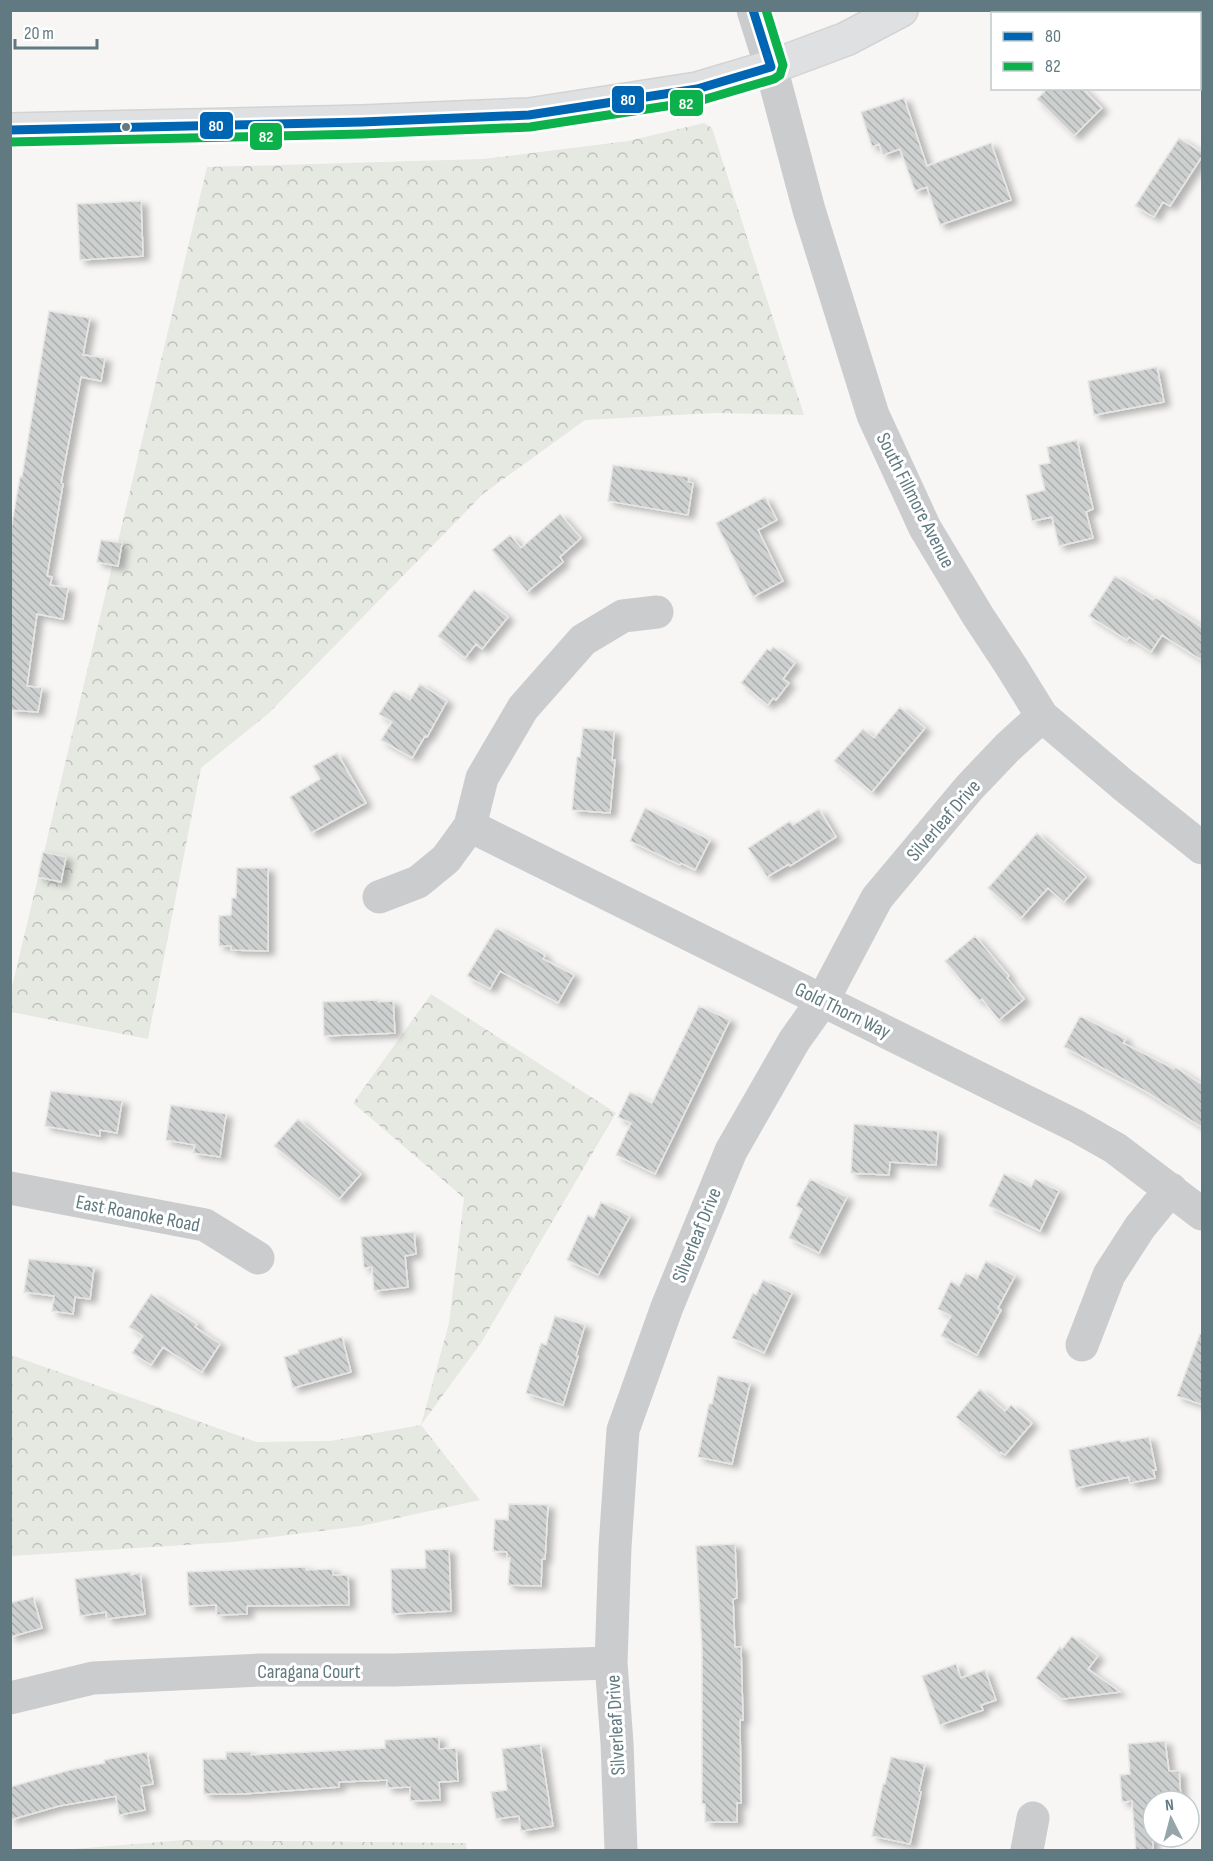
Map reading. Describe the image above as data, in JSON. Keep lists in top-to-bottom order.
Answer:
{
  "streets": {
    "street": [
      "South Fillmore Avenue",
      "Silverleaf Drive",
      "Gold Thorn Way",
      "East Roanoke Road",
      "Caragana Court"
    ]
  },
  "crossings": [
    ["South Fillmore Avenue", "Silverleaf Drive"],
    ["Silverleaf Drive", "Gold Thorn Way"],
    ["Silverleaf Drive", "Caragana Court"]
  ],
  "lines": ["transit line 80", "transit line 82"],
  "legend": ["80", "82"],
  "scale_bar": "20 m",
  "north": "top"
}
